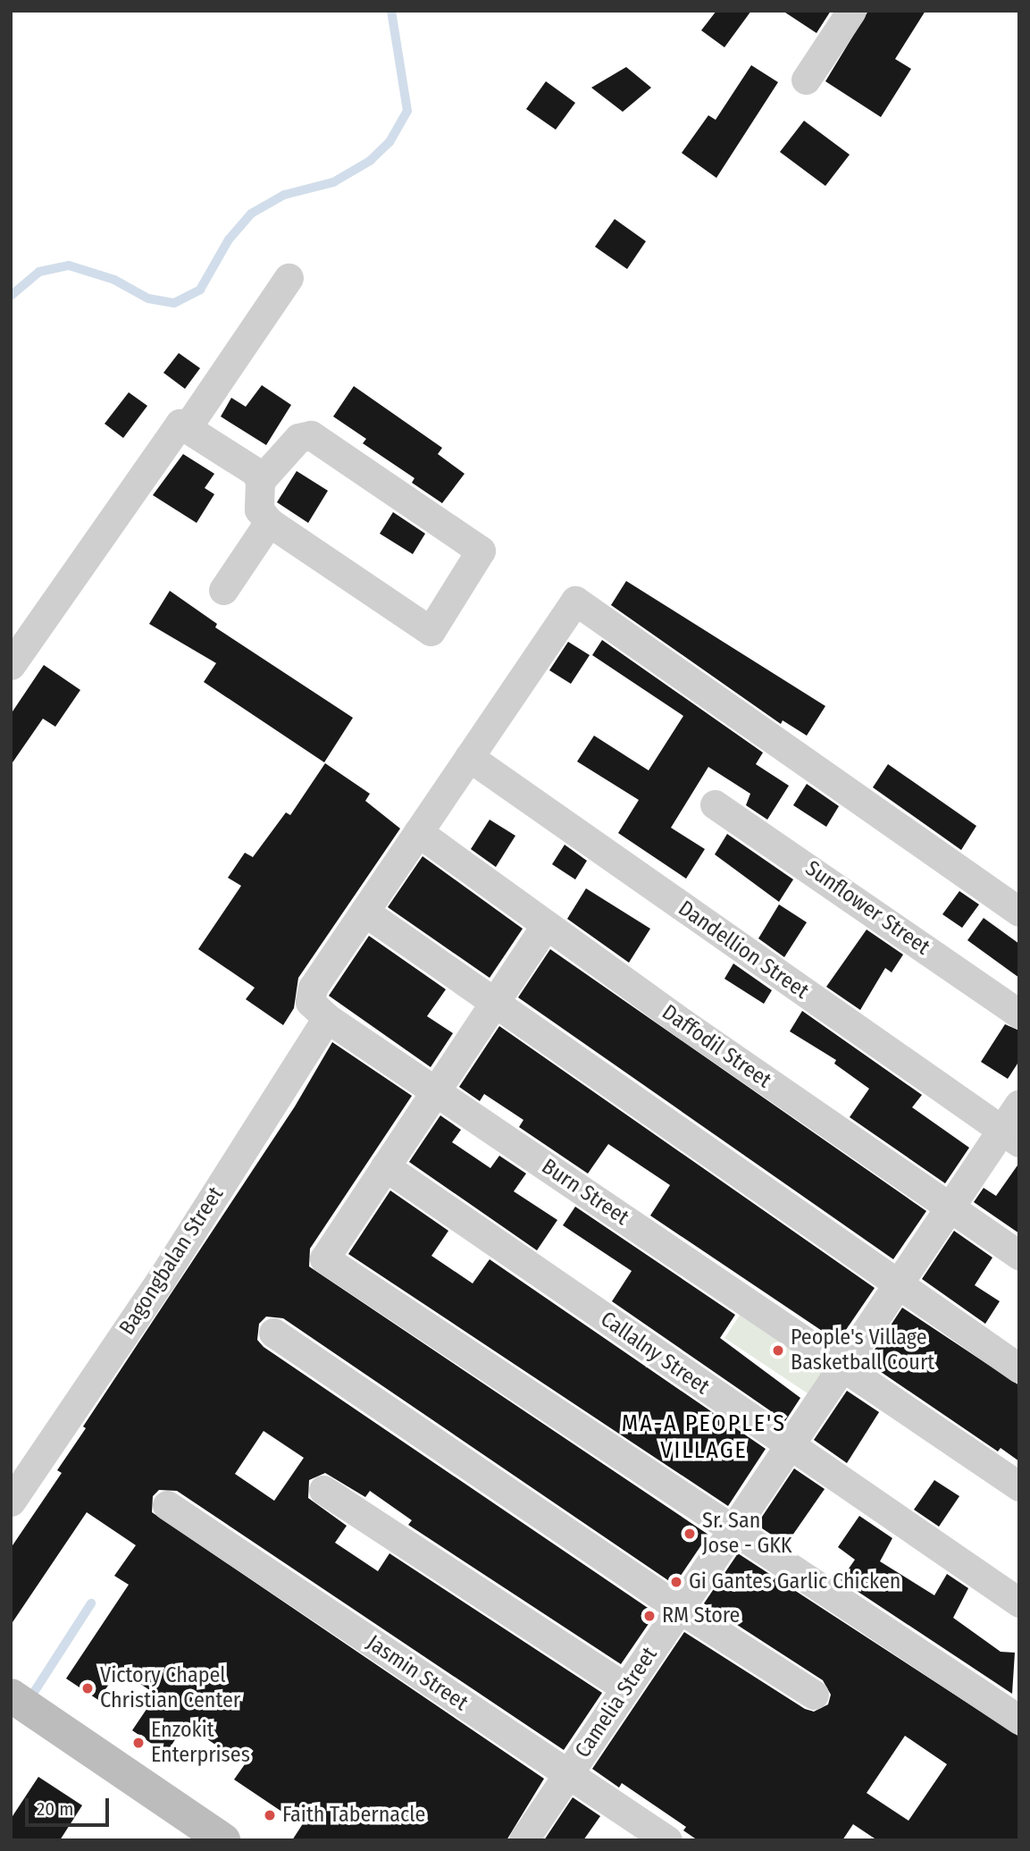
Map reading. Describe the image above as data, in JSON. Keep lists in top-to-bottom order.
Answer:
{
  "streets": {
    "street": [
      "Sunflower Street",
      "Dandellion Street",
      "Daffodil Street",
      "Burn Street",
      "Bagongbalan Street",
      "Callalny Street",
      "Jasmin Street",
      "Camelia Street"
    ]
  },
  "crossings": [
    ["Daffodil Street", "Camelia Street"],
    ["Burn Street", "Bagongbalan Street"],
    ["Burn Street", "Camelia Street"],
    ["Callalny Street", "Camelia Street"],
    ["Jasmin Street", "Camelia Street"]
  ],
  "districts": ["MA-A PEOPLE'S VILLAGE"],
  "places": [
    "People's Village Basketball Court",
    "Sr. San Jose - GKK",
    "Gi Gantes Garlic Chicken",
    "RM Store",
    "Victory Chapel Christian Center",
    "Enzokit Enterprises",
    "Faith Tabernacle"
  ],
  "scale_bar": "20 m"
}
